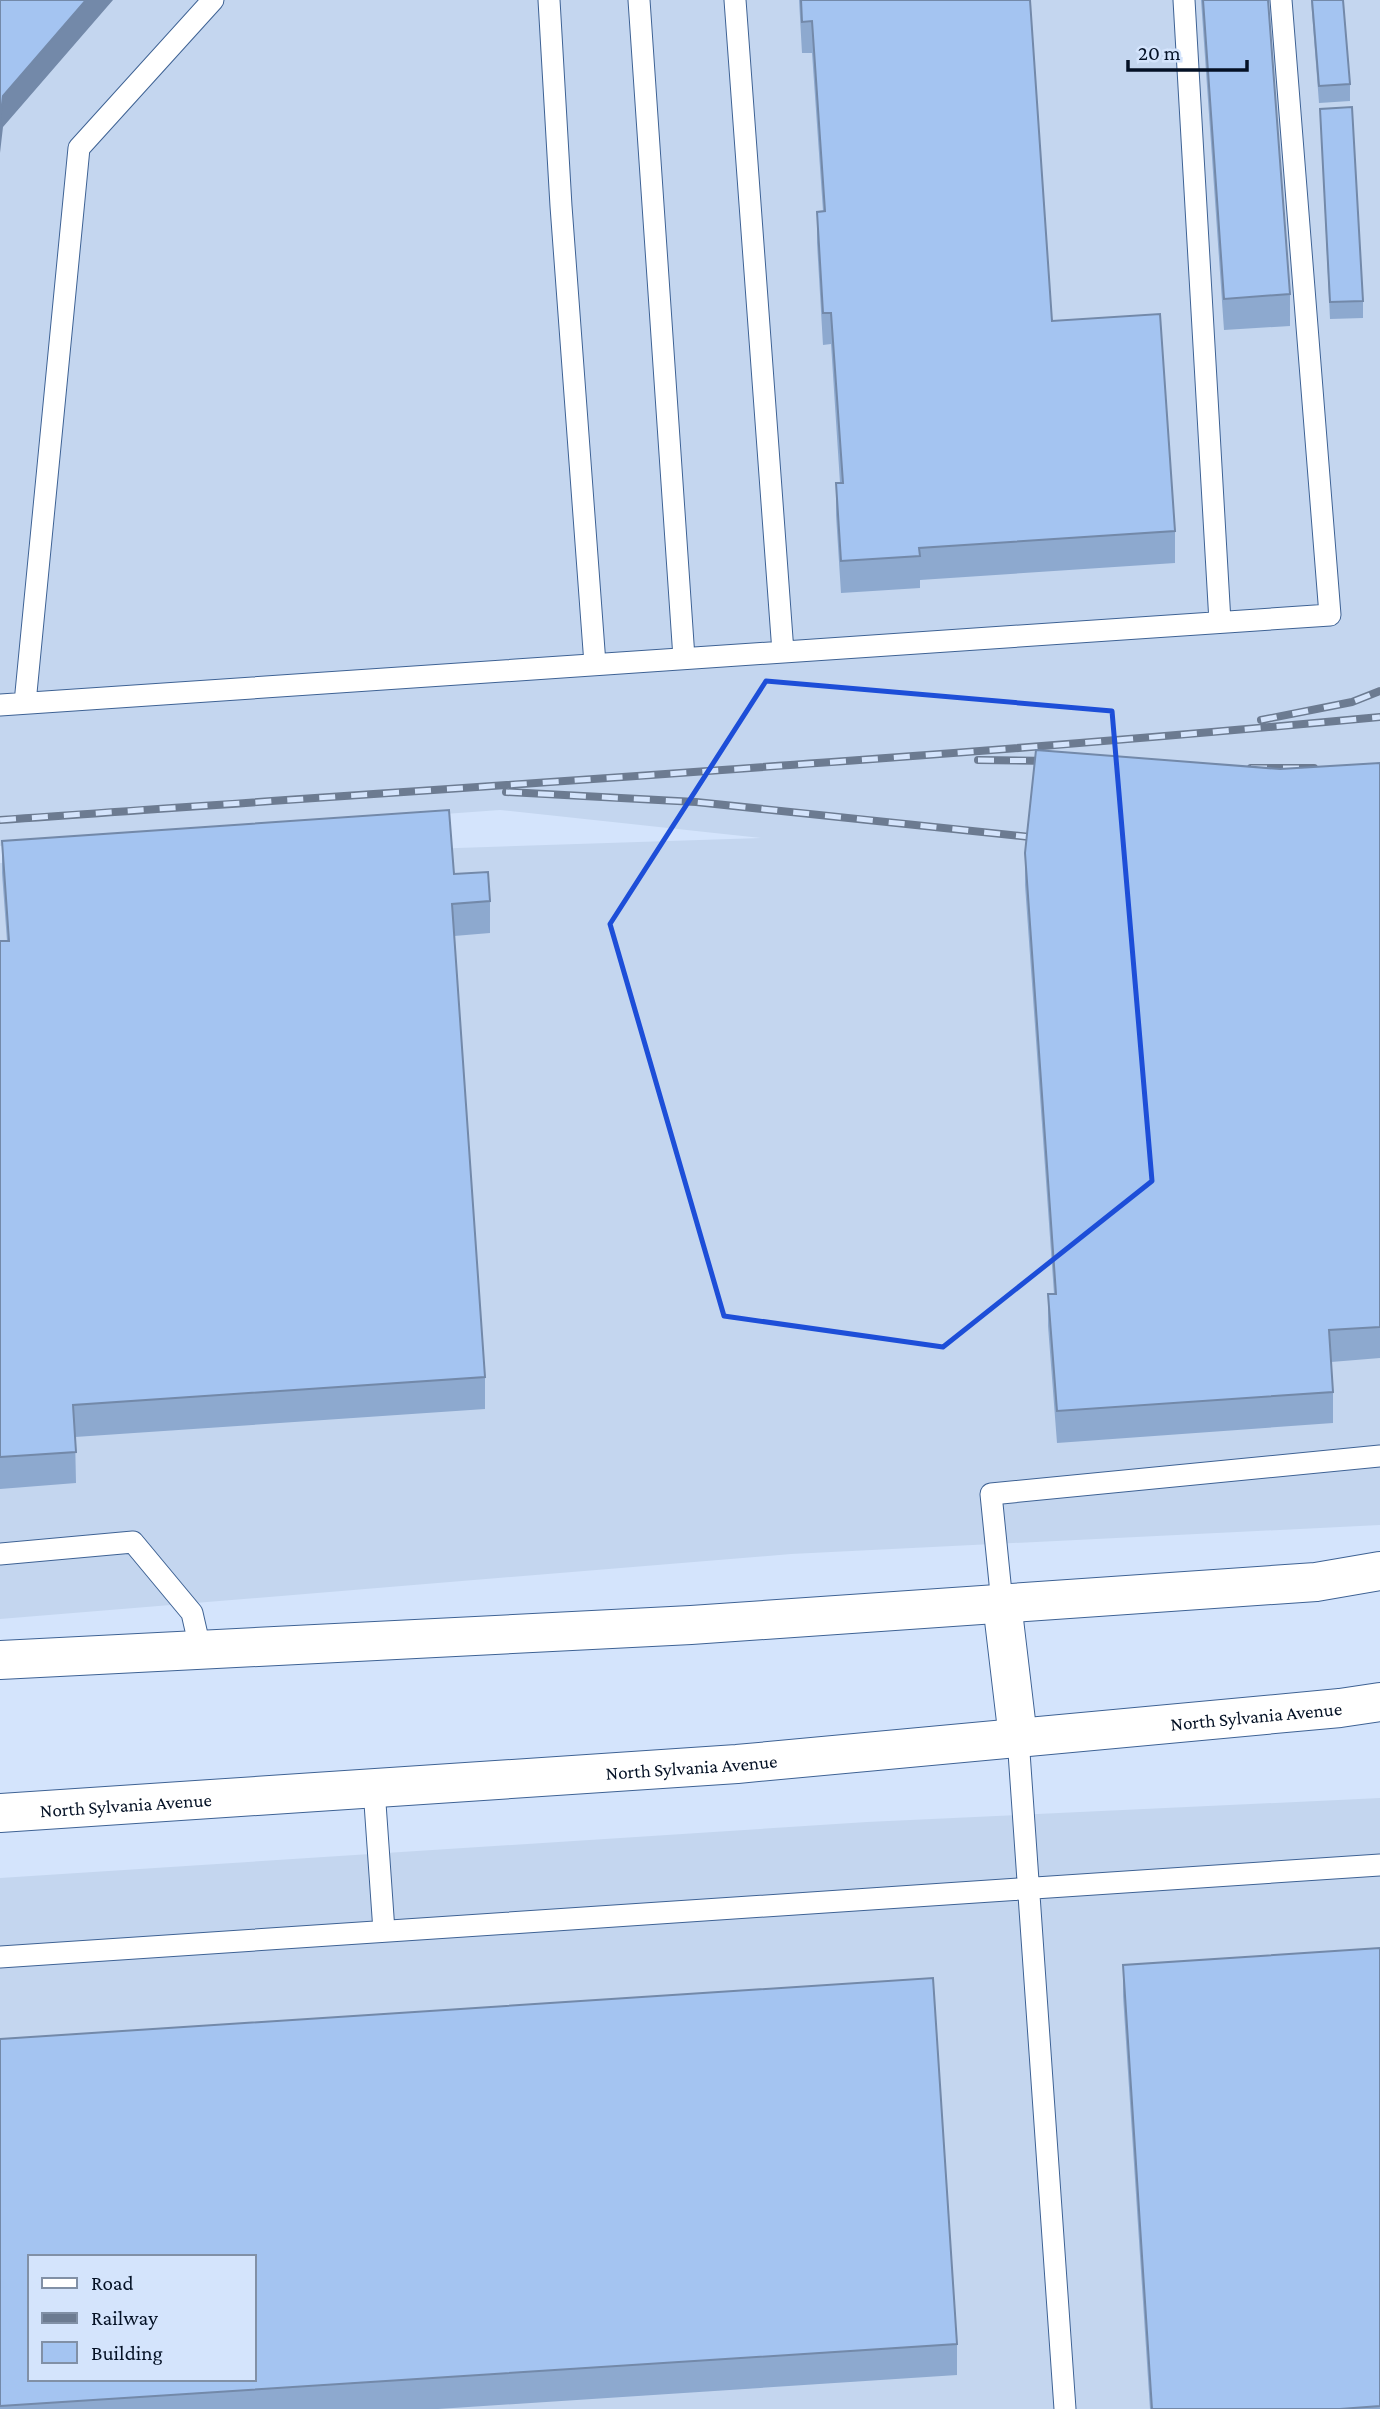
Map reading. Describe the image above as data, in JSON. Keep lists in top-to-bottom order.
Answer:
{
  "streets": {
    "main road": ["North Sylvania Avenue"]
  },
  "legend": ["Road", "Railway", "Building"],
  "scale_bar": "20 m"
}
